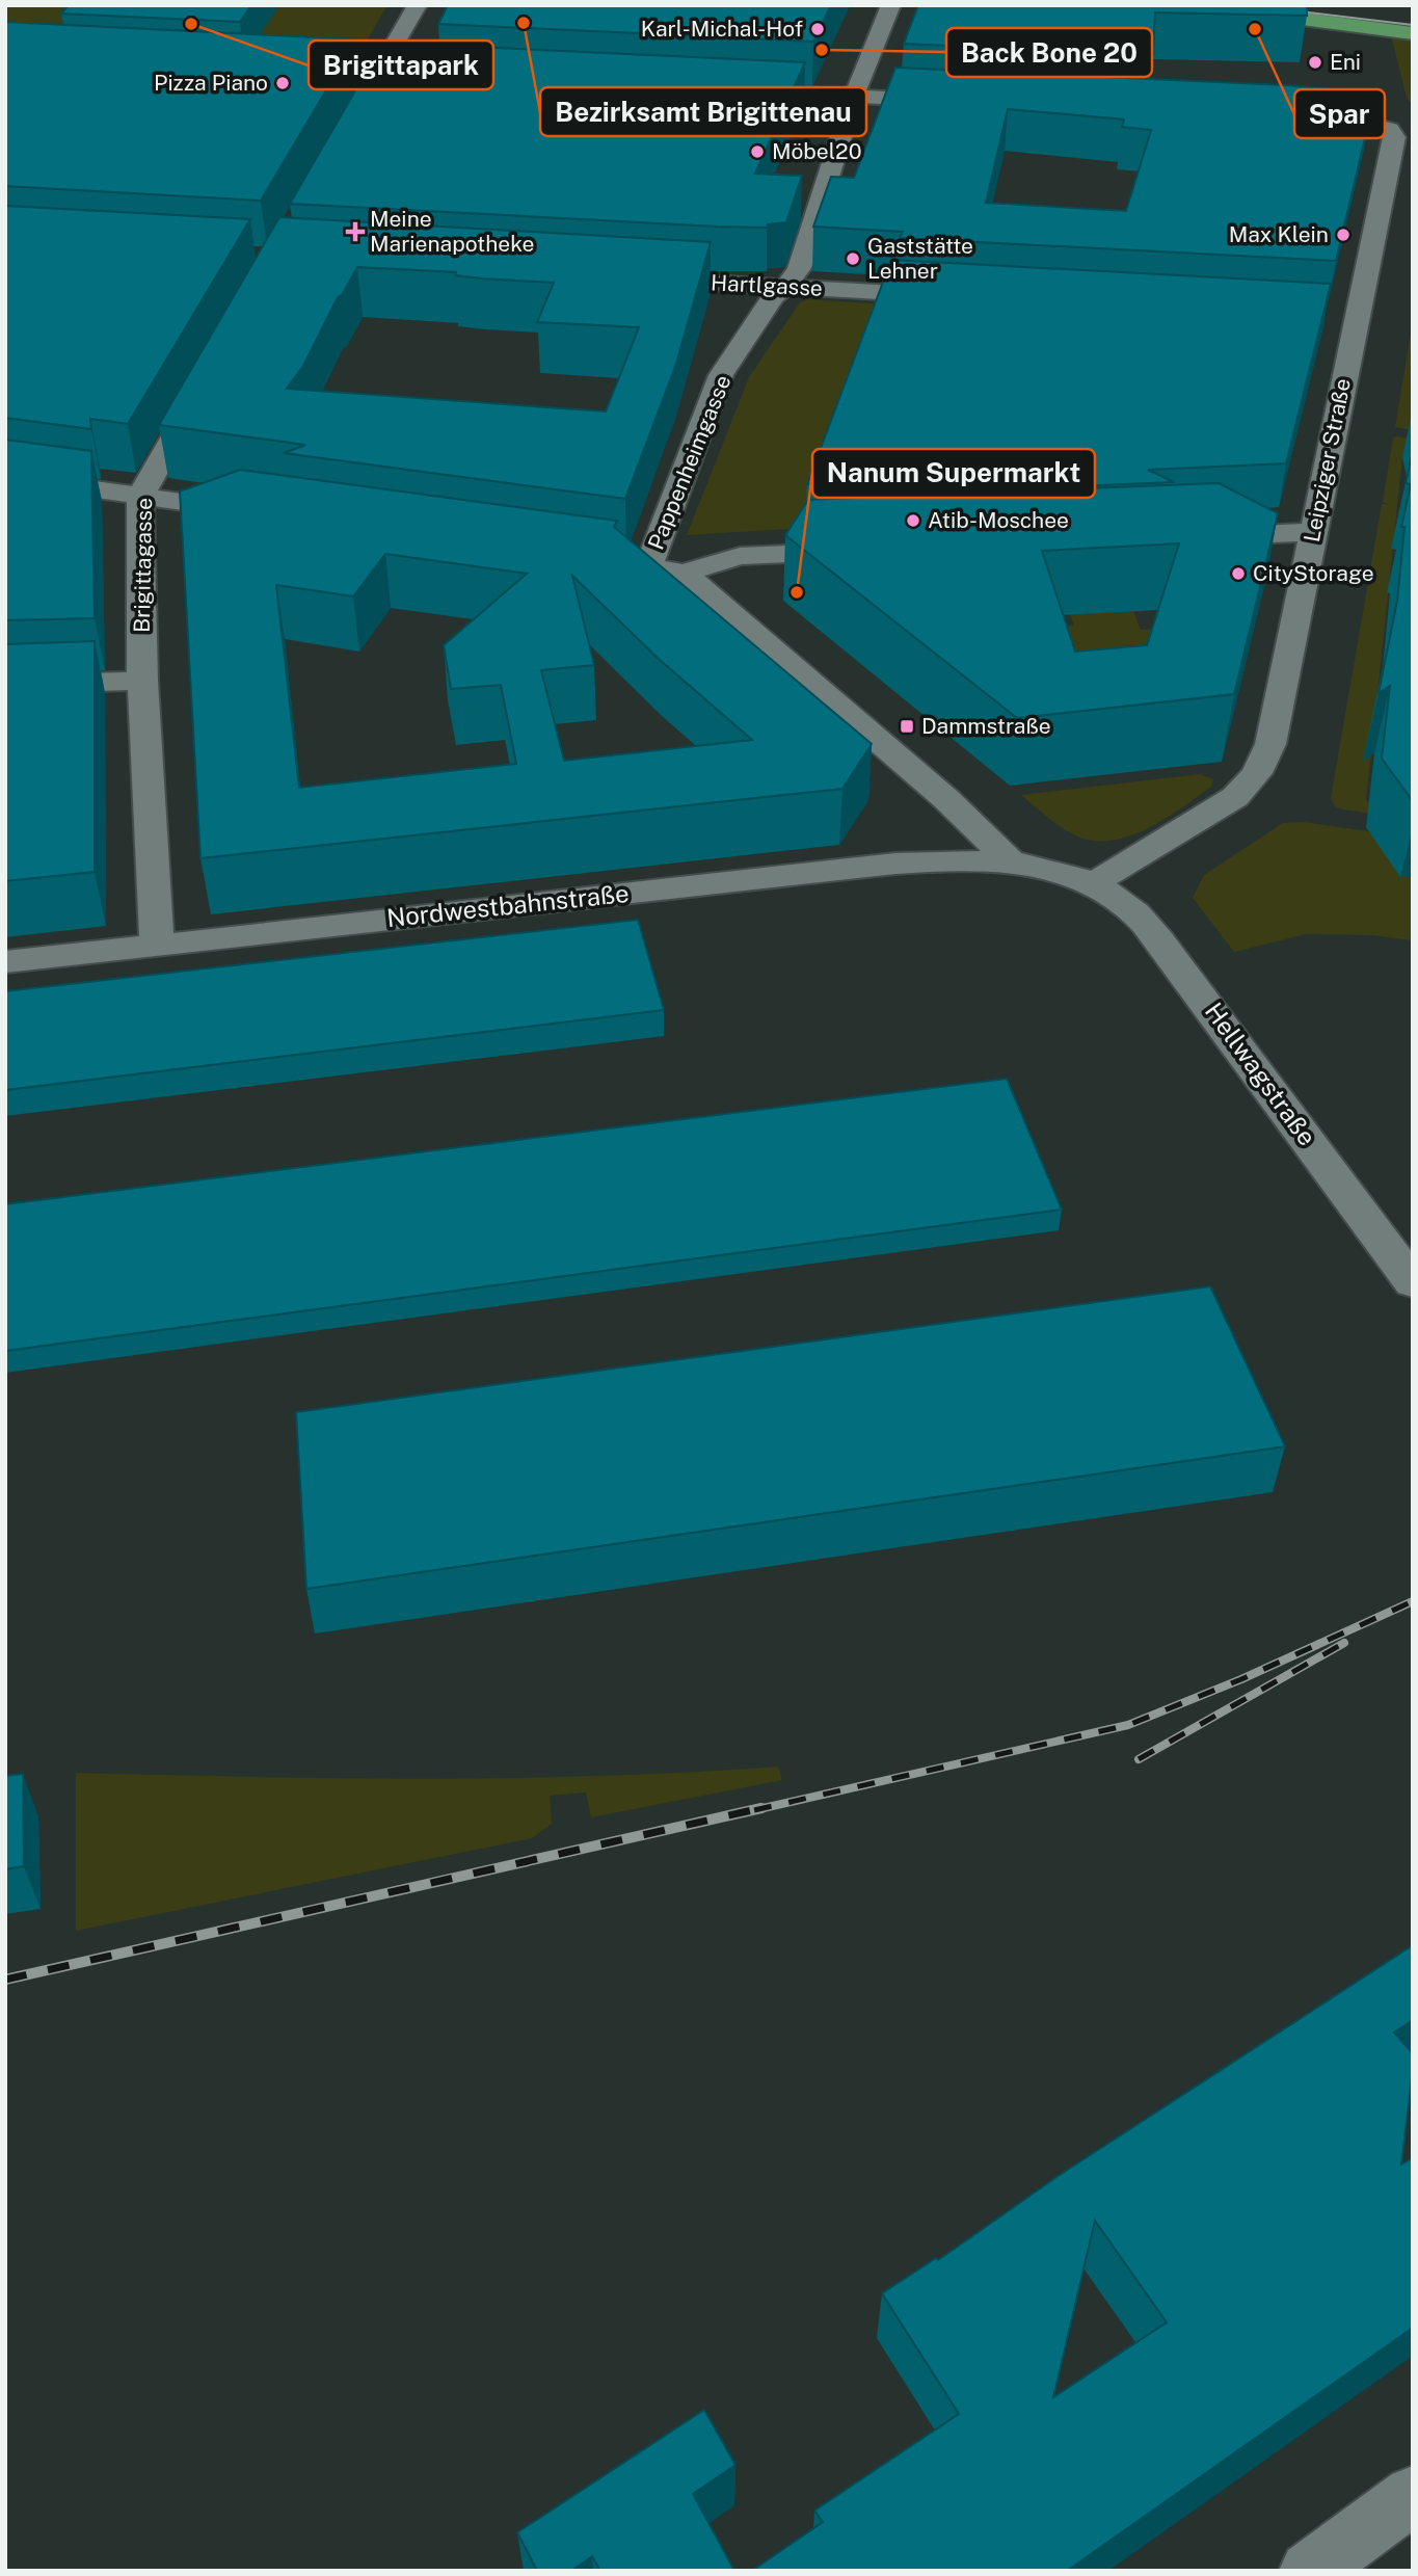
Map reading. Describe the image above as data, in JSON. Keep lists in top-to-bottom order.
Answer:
{
  "streets": {
    "street": [
      "Hartlgasse",
      "Leipziger Straße",
      "Pappenheimgasse",
      "Brigittagasse",
      "Nordwestbahnstraße",
      "Hellwagstraße"
    ]
  },
  "crossings": [
    ["Hartlgasse", "Pappenheimgasse"],
    ["Leipziger Straße", "Hellwagstraße"],
    ["Pappenheimgasse", "Nordwestbahnstraße"],
    ["Brigittagasse", "Nordwestbahnstraße"]
  ],
  "places": {
    "other": [
      "Bezirksamt Brigittenau",
      "Brigittapark",
      "Karl-Michal-Hof",
      "Spar",
      "Back Bone 20",
      "Eni",
      "Pizza Piano",
      "Möbel20",
      "Max Klein",
      "Gaststätte Lehner",
      "Atib-Moschee",
      "CityStorage",
      "Nanum Supermarkt"
    ],
    "health": ["Meine Marienapotheke"],
    "transit": ["Dammstraße"]
  }
}
